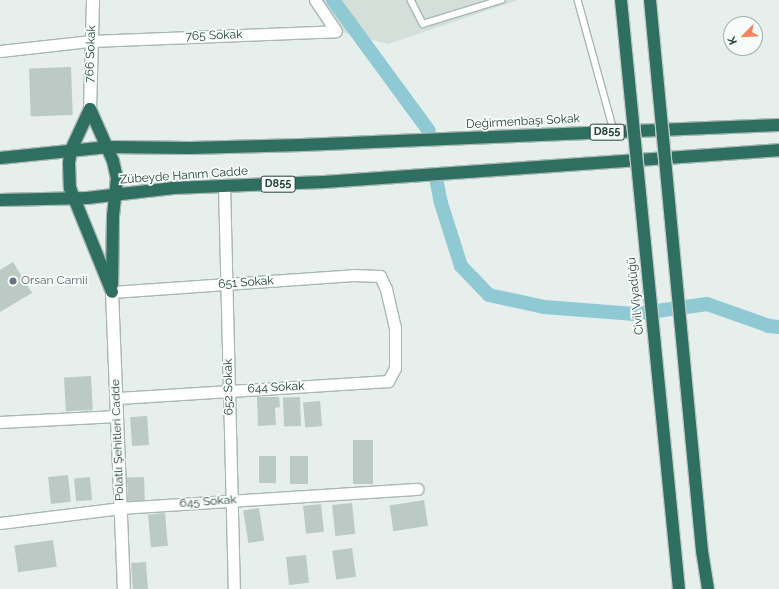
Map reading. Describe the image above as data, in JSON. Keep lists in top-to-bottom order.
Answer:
{
  "streets": {
    "highway": [
      "Değirmenbaşı Sokak",
      "D855",
      "Zübeyde Hanım Cadde",
      "Civil Viyadüğü"
    ],
    "street": [
      "765 Sokak",
      "766 Sokak",
      "651 Sokak",
      "652 Sokak",
      "644 Sokak",
      "Polatlı Şehitleri Cadde",
      "645 Sokak"
    ]
  },
  "crossings": [
    ["765 Sokak", "766 Sokak"],
    ["Değirmenbaşı Sokak", "Zübeyde Hanım Cadde"],
    ["Zübeyde Hanım Cadde", "652 Sokak"],
    ["651 Sokak", "652 Sokak"],
    ["651 Sokak", "644 Sokak"],
    ["651 Sokak", "Polatlı Şehitleri Cadde"],
    ["652 Sokak", "644 Sokak"],
    ["652 Sokak", "645 Sokak"],
    ["644 Sokak", "Polatlı Şehitleri Cadde"],
    ["Polatlı Şehitleri Cadde", "645 Sokak"]
  ],
  "places": ["Orsan Camii"],
  "north": "bottom left"
}
